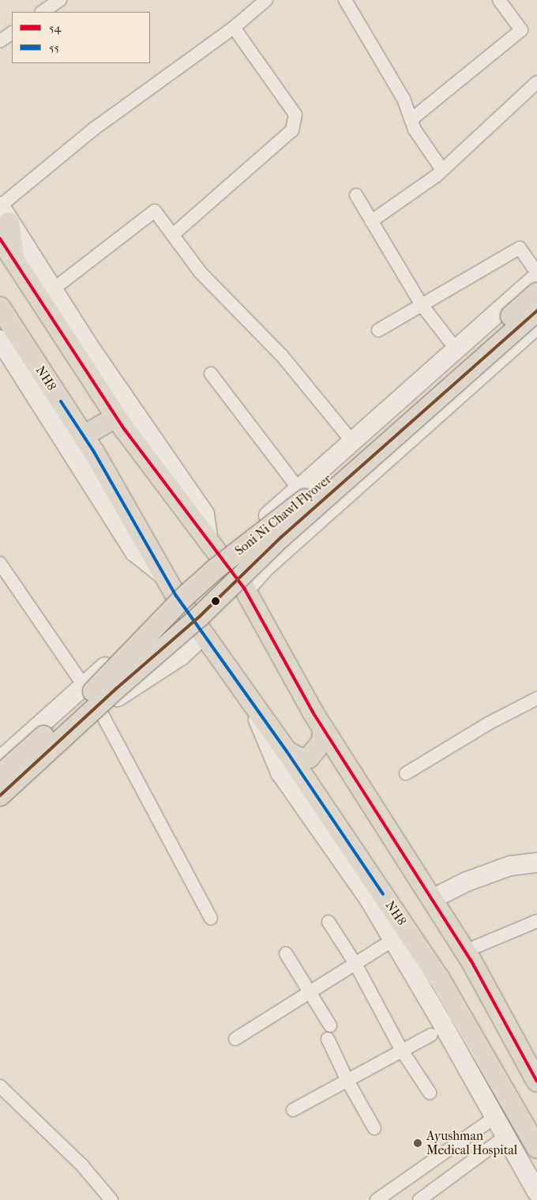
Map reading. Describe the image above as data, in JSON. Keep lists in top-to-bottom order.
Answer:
{
  "streets": {
    "main road": ["NH8", "Soni Ni Chawl Flyover"]
  },
  "places": ["Ayushman Medical Hospital"],
  "lines": ["transit line 54", "transit line 55"],
  "legend": ["54", "55"]
}
